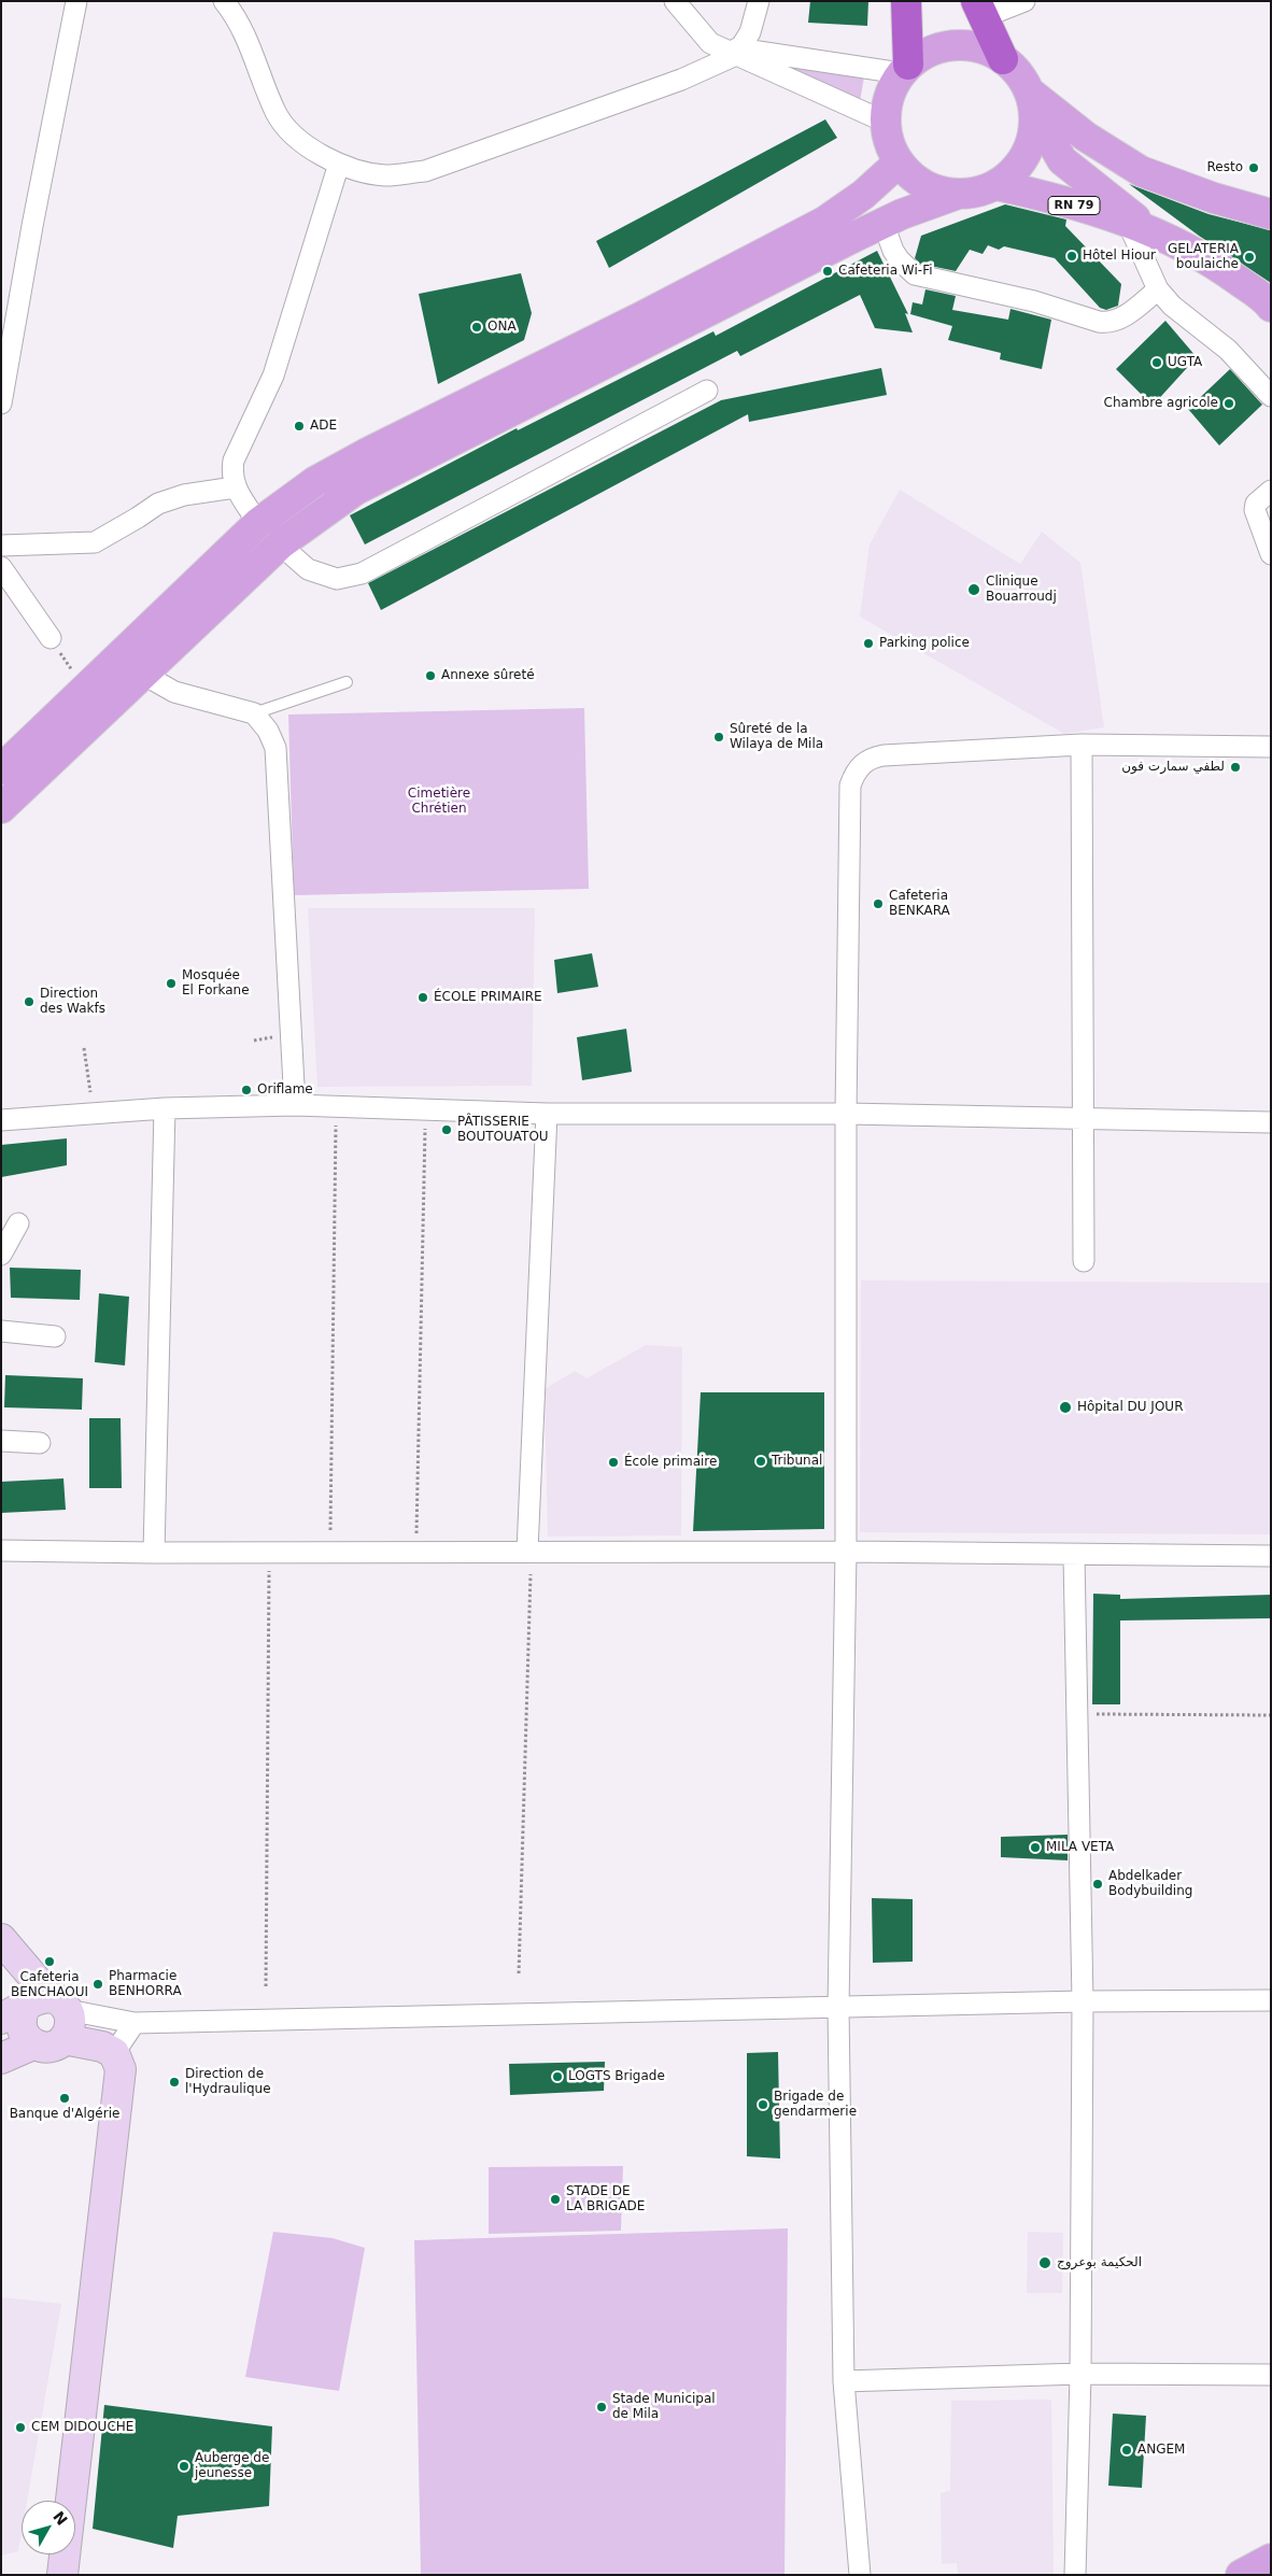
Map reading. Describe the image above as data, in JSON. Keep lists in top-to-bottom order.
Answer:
{
  "streets": {
    "main road": ["RN 79"]
  },
  "parks": ["Cimetière Chrétien"],
  "places": [
    "Resto",
    "Hôtel Hiour",
    "GELATERIA boulaiche",
    "Cafeteria Wi-Fi",
    "ONA",
    "UGTA",
    "Chambre agricole",
    "ADE",
    "Clinique Bouarroudj",
    "Parking police",
    "Annexe sûreté",
    "Sûreté de la Wilaya de Mila",
    "لطفي سمارت فون",
    "Cafeteria BENKARA",
    "Mosquée El Forkane",
    "ÉCOLE PRIMAIRE",
    "Direction des Wakfs",
    "Oriflame",
    "PÂTISSERIE BOUTOUATOU",
    "Hôpital DU JOUR",
    "Tribunal",
    "École primaire",
    "MILA VETA",
    "Abdelkader Bodybuilding",
    "Cafeteria BENCHAOUI",
    "Pharmacie BENHORRA",
    "LOGTS Brigade",
    "Direction de l'Hydraulique",
    "Banque d'Algérie",
    "Brigade de gendarmerie",
    "STADE DE LA BRIGADE",
    "الحكيمة بوعروج",
    "Stade Municipal de Mila",
    "CEM DIDOUCHE",
    "ANGEM",
    "Auberge de jeunesse"
  ],
  "north": "top right"
}
